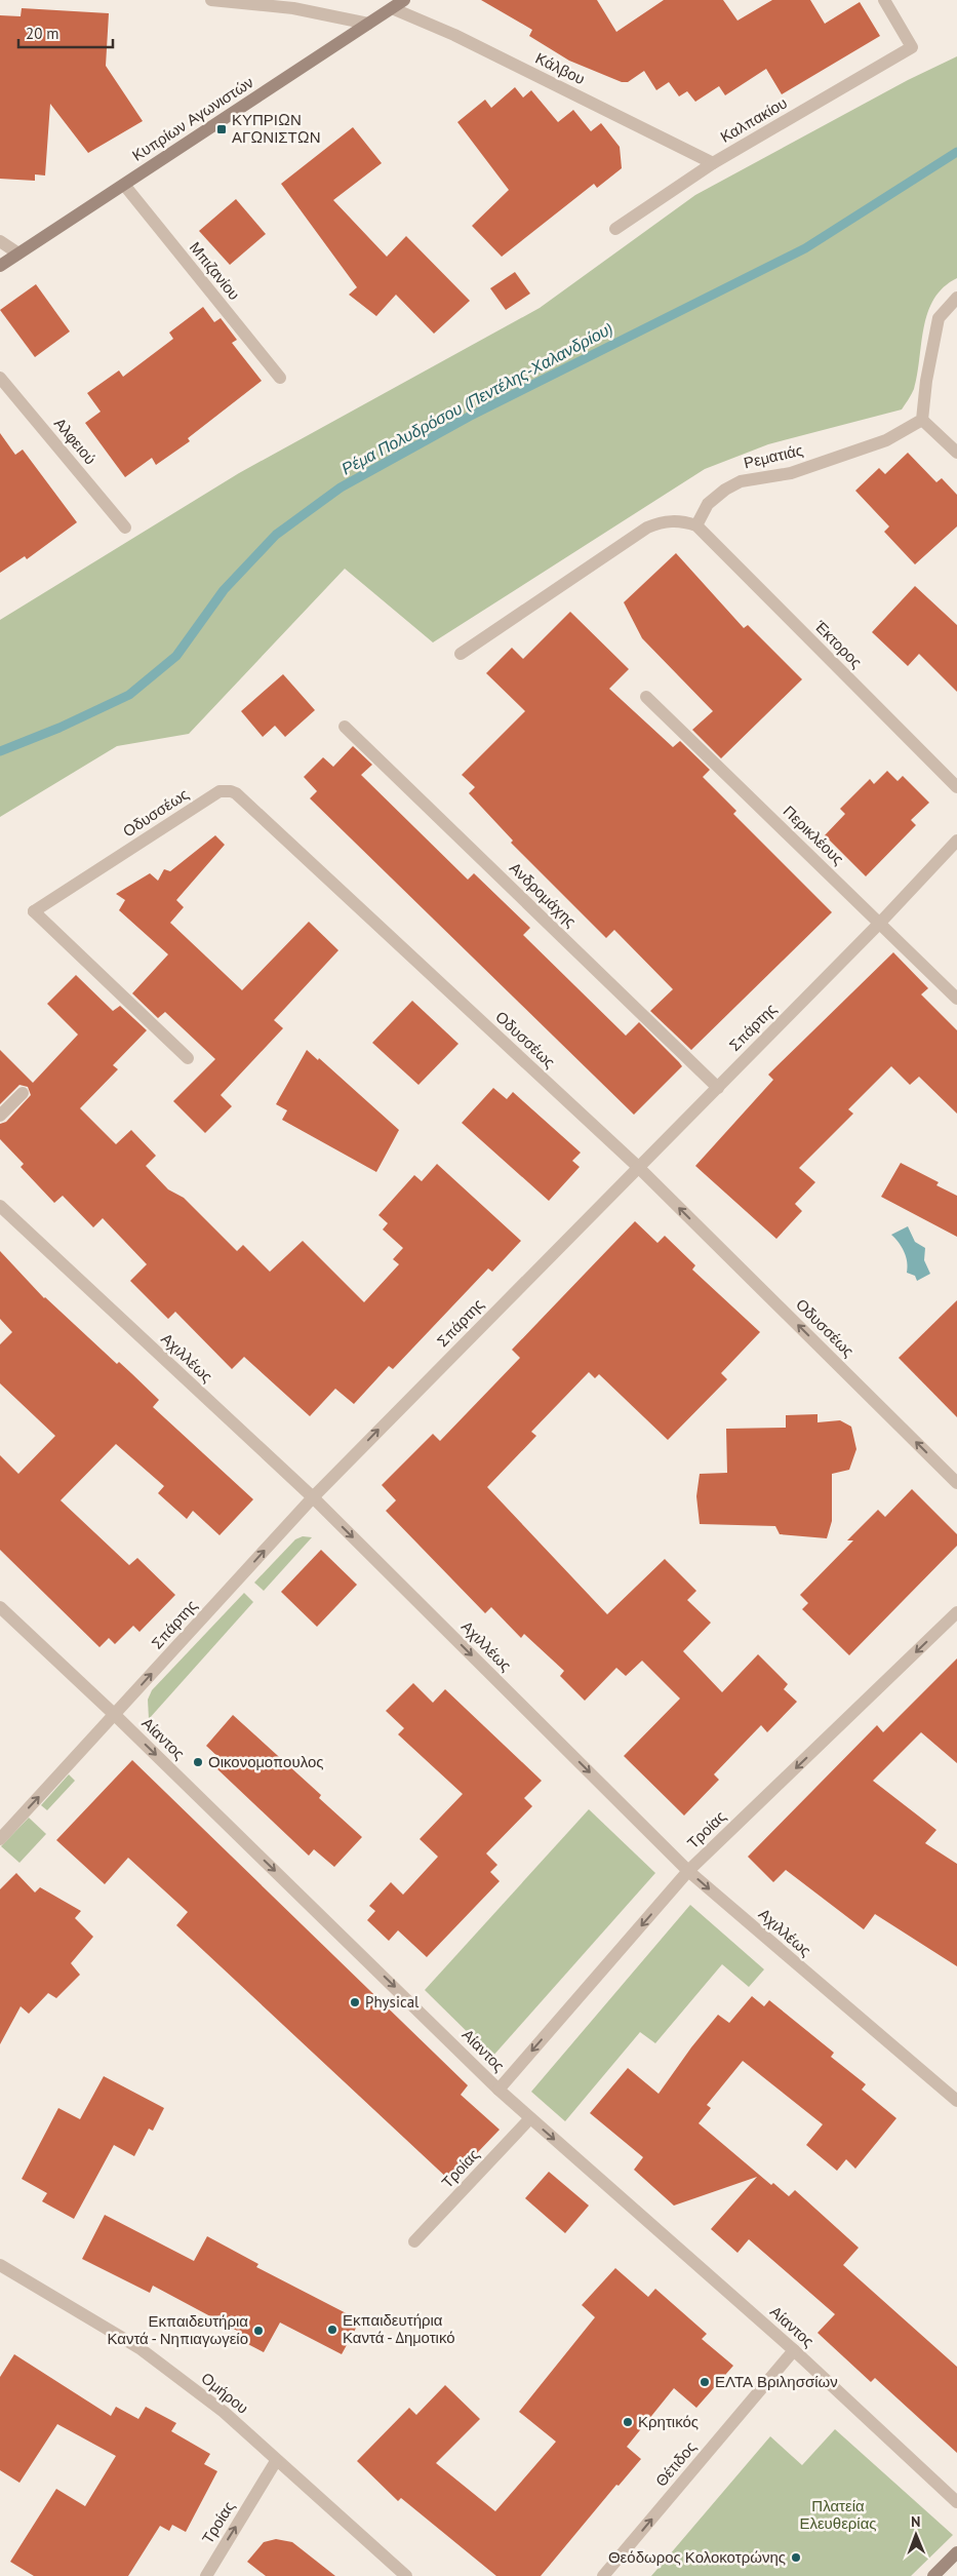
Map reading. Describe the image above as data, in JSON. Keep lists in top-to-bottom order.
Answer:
{
  "streets": {
    "street": [
      "Κάλβου",
      "Κυπρίων Αγωνιστών",
      "Καλπακίου",
      "Μπιζανίου",
      "Αλφειού",
      "Ρεματιάς",
      "Έκτορος",
      "Οδυσσέως",
      "Περικλέους",
      "Ανδρομάχης",
      "Σπάρτης",
      "Αχιλλέως",
      "Αίαντος",
      "Τροίας",
      "Ομήρου",
      "Θέτιδος"
    ]
  },
  "crossings": [
    ["Κάλβου", "Κυπρίων Αγωνιστών"],
    ["Κάλβου", "Καλπακίου"],
    ["Κυπρίων Αγωνιστών", "Μπιζανίου"],
    ["Ρεματιάς", "Έκτορος"],
    ["Οδυσσέως", "Σπάρτης"],
    ["Περικλέους", "Σπάρτης"],
    ["Ανδρομάχης", "Σπάρτης"],
    ["Σπάρτης", "Αχιλλέως"],
    ["Σπάρτης", "Αίαντος"],
    ["Αχιλλέως", "Τροίας"],
    ["Αίαντος", "Τροίας"],
    ["Αίαντος", "Θέτιδος"],
    ["Τροίας", "Ομήρου"]
  ],
  "one_way": [
    "Σπάρτης",
    "Αχιλλέως",
    "Αίαντος",
    "Θέτιδος"
  ],
  "water": ["Ρέμα Πολυδρόσου (Πεντέλης-Χαλανδρίου)"],
  "parks": ["Πλατεία Ελευθερίας"],
  "places": {
    "transit": ["ΚΥΠΡΙΩΝ ΑΓΩΝΙΣΤΩΝ"],
    "other": [
      "Οικονομοπουλος",
      "Physical",
      "Εκπαιδευτήρια Καντά - Δημοτικό",
      "Εκπαιδευτήρια Καντά - Νηπιαγωγείο",
      "ΕΛΤΑ Βριλησσίων",
      "Κρητικός",
      "Θεόδωρος Κολοκοτρώνης"
    ]
  },
  "scale_bar": "20 m",
  "north": "top"
}
